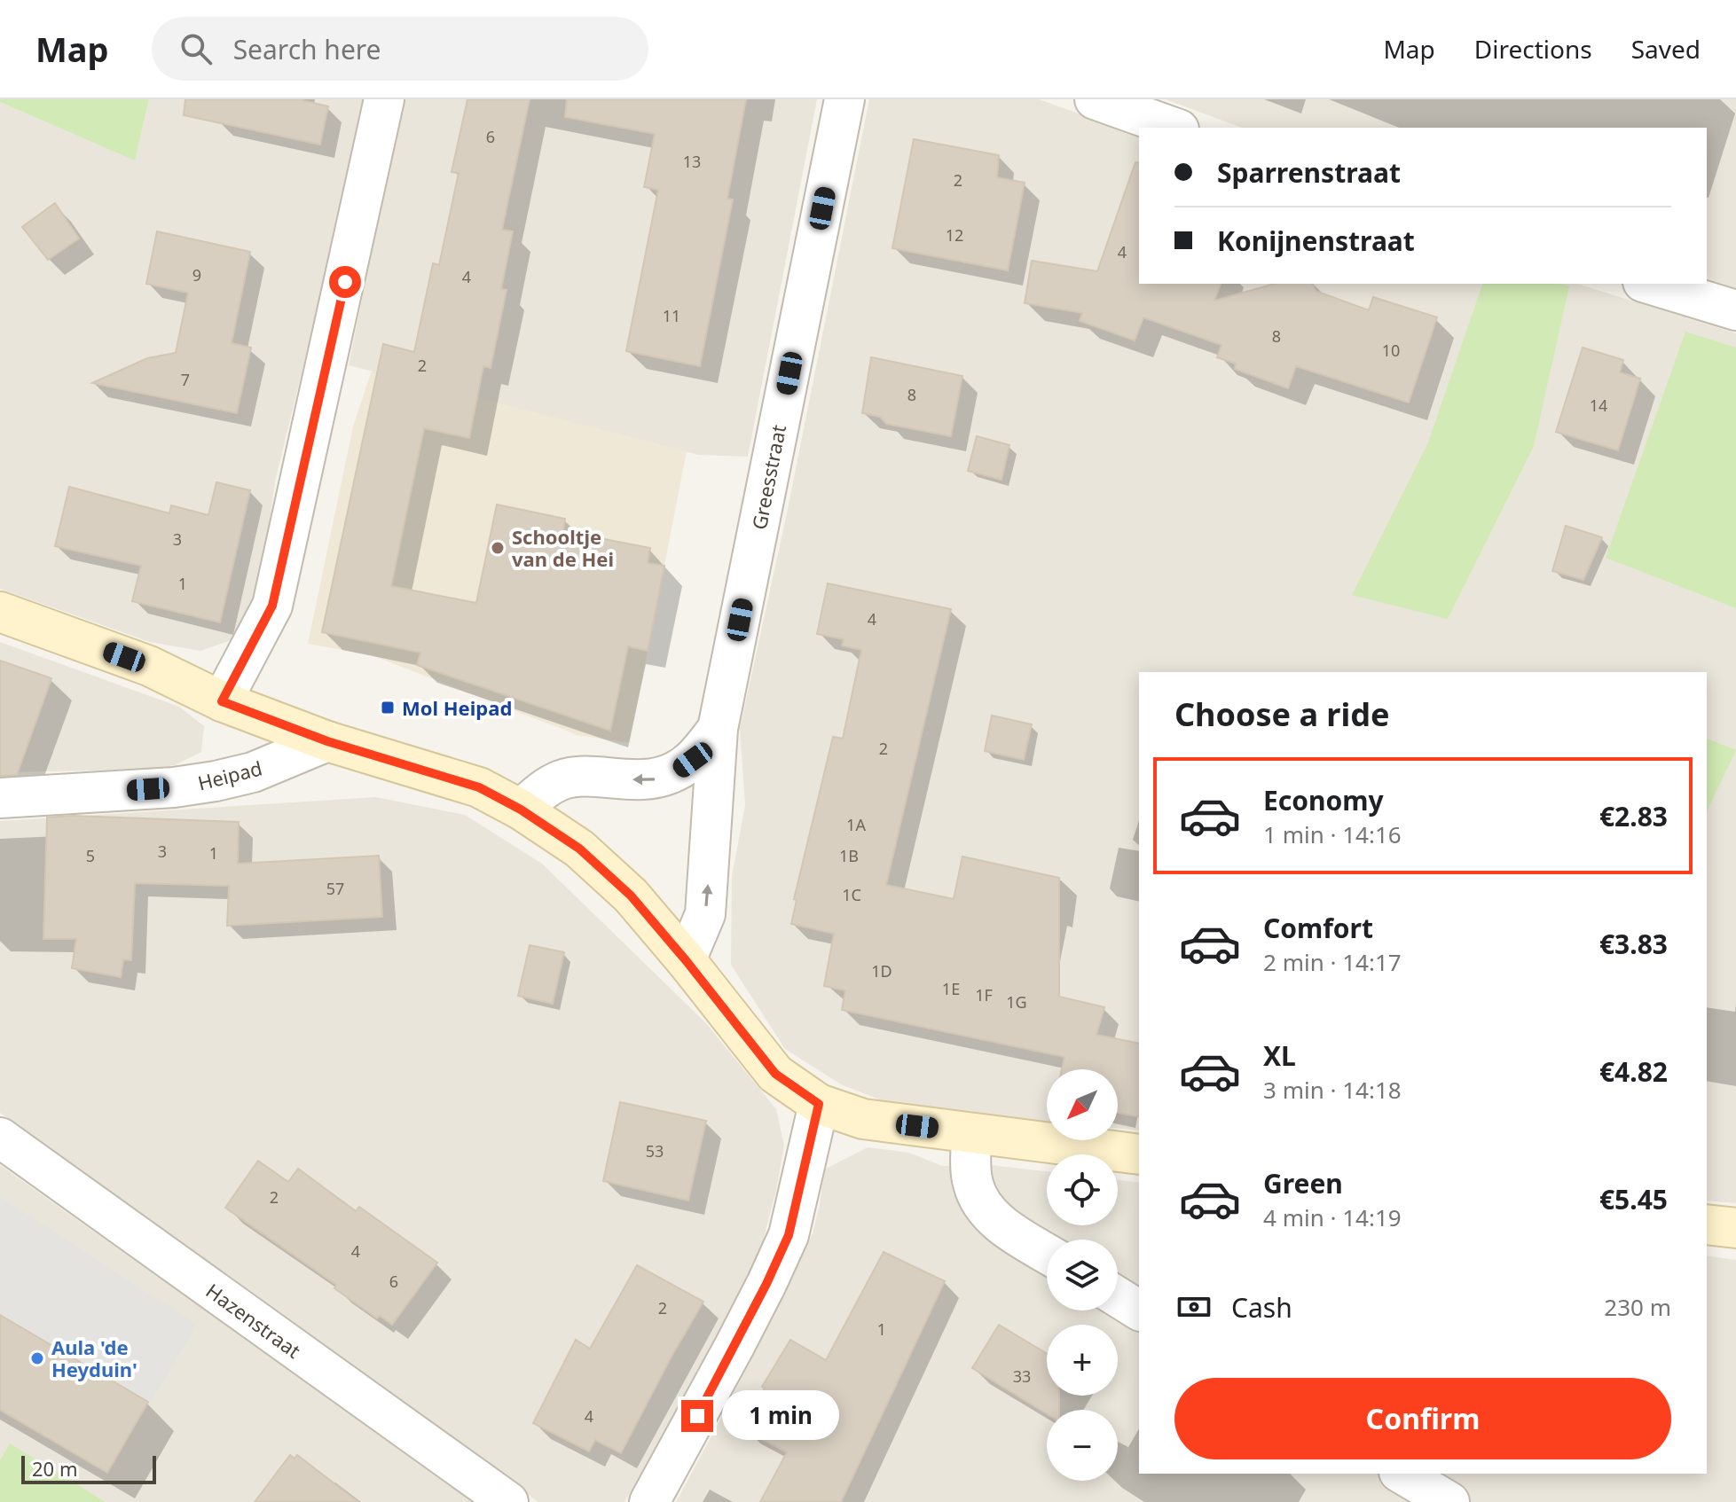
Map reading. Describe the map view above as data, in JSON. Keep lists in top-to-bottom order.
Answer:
{
  "streets": {
    "street": ["Greesstraat", "Heipad", "Hazenstraat"]
  },
  "places": {
    "other": ["Schooltje van de Hei", "Aula 'de Heyduin'"],
    "transit": ["Mol Heipad"]
  },
  "house_numbers": [
    "6",
    "13",
    "2",
    "12",
    "4",
    "9",
    "4",
    "11",
    "8",
    "10",
    "2",
    "7",
    "8",
    "14",
    "3",
    "1",
    "4",
    "2",
    "1A",
    "3",
    "1",
    "5",
    "1B",
    "57",
    "1C",
    "1D",
    "1E",
    "1F",
    "1G",
    "53",
    "2",
    "4",
    "6",
    "2",
    "1",
    "33",
    "4"
  ],
  "scale_bar": "20 m",
  "north": "bottom left",
  "page": {
    "header": "Map",
    "search": "Search here",
    "nav": ["Map", "Directions", "Saved"],
    "banner": ["Sparrenstraat", "Konijnenstraat"],
    "heading": "Choose a ride",
    "list": [
      {
        "name": "Economy",
        "note": "1 min · 14:16",
        "value": "€2.83"
      },
      {
        "name": "Comfort",
        "note": "2 min · 14:17",
        "value": "€3.83"
      },
      {
        "name": "XL",
        "note": "3 min · 14:18",
        "value": "€4.82"
      },
      {
        "name": "Green",
        "note": "4 min · 14:19",
        "value": "€5.45"
      }
    ],
    "map_buttons": ["+", "−"],
    "pay": ["Cash", "230 m"],
    "buttons": "Confirm",
    "bubble": "1 min",
    "scale": "20 m"
  }
}
